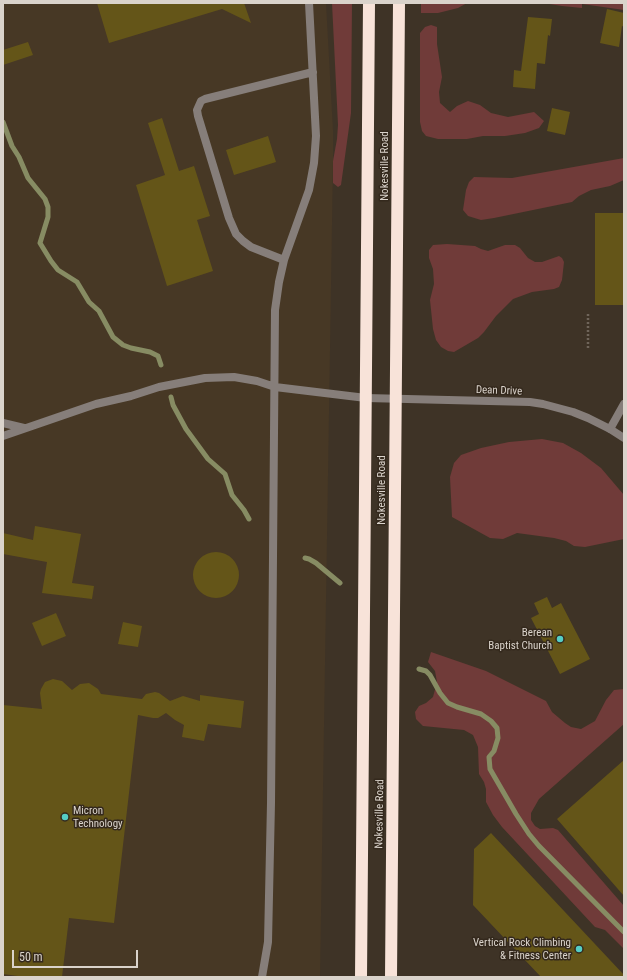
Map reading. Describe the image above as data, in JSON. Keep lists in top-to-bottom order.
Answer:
{
  "streets": {
    "highway": ["Nokesville Road"],
    "street": ["Dean Drive"]
  },
  "crossings": [
    ["Nokesville Road", "Dean Drive"]
  ],
  "places": ["Berean Baptist Church", "Micron Technology", "Vertical Rock Climbing & Fitness Center"],
  "scale_bar": "50 m"
}
